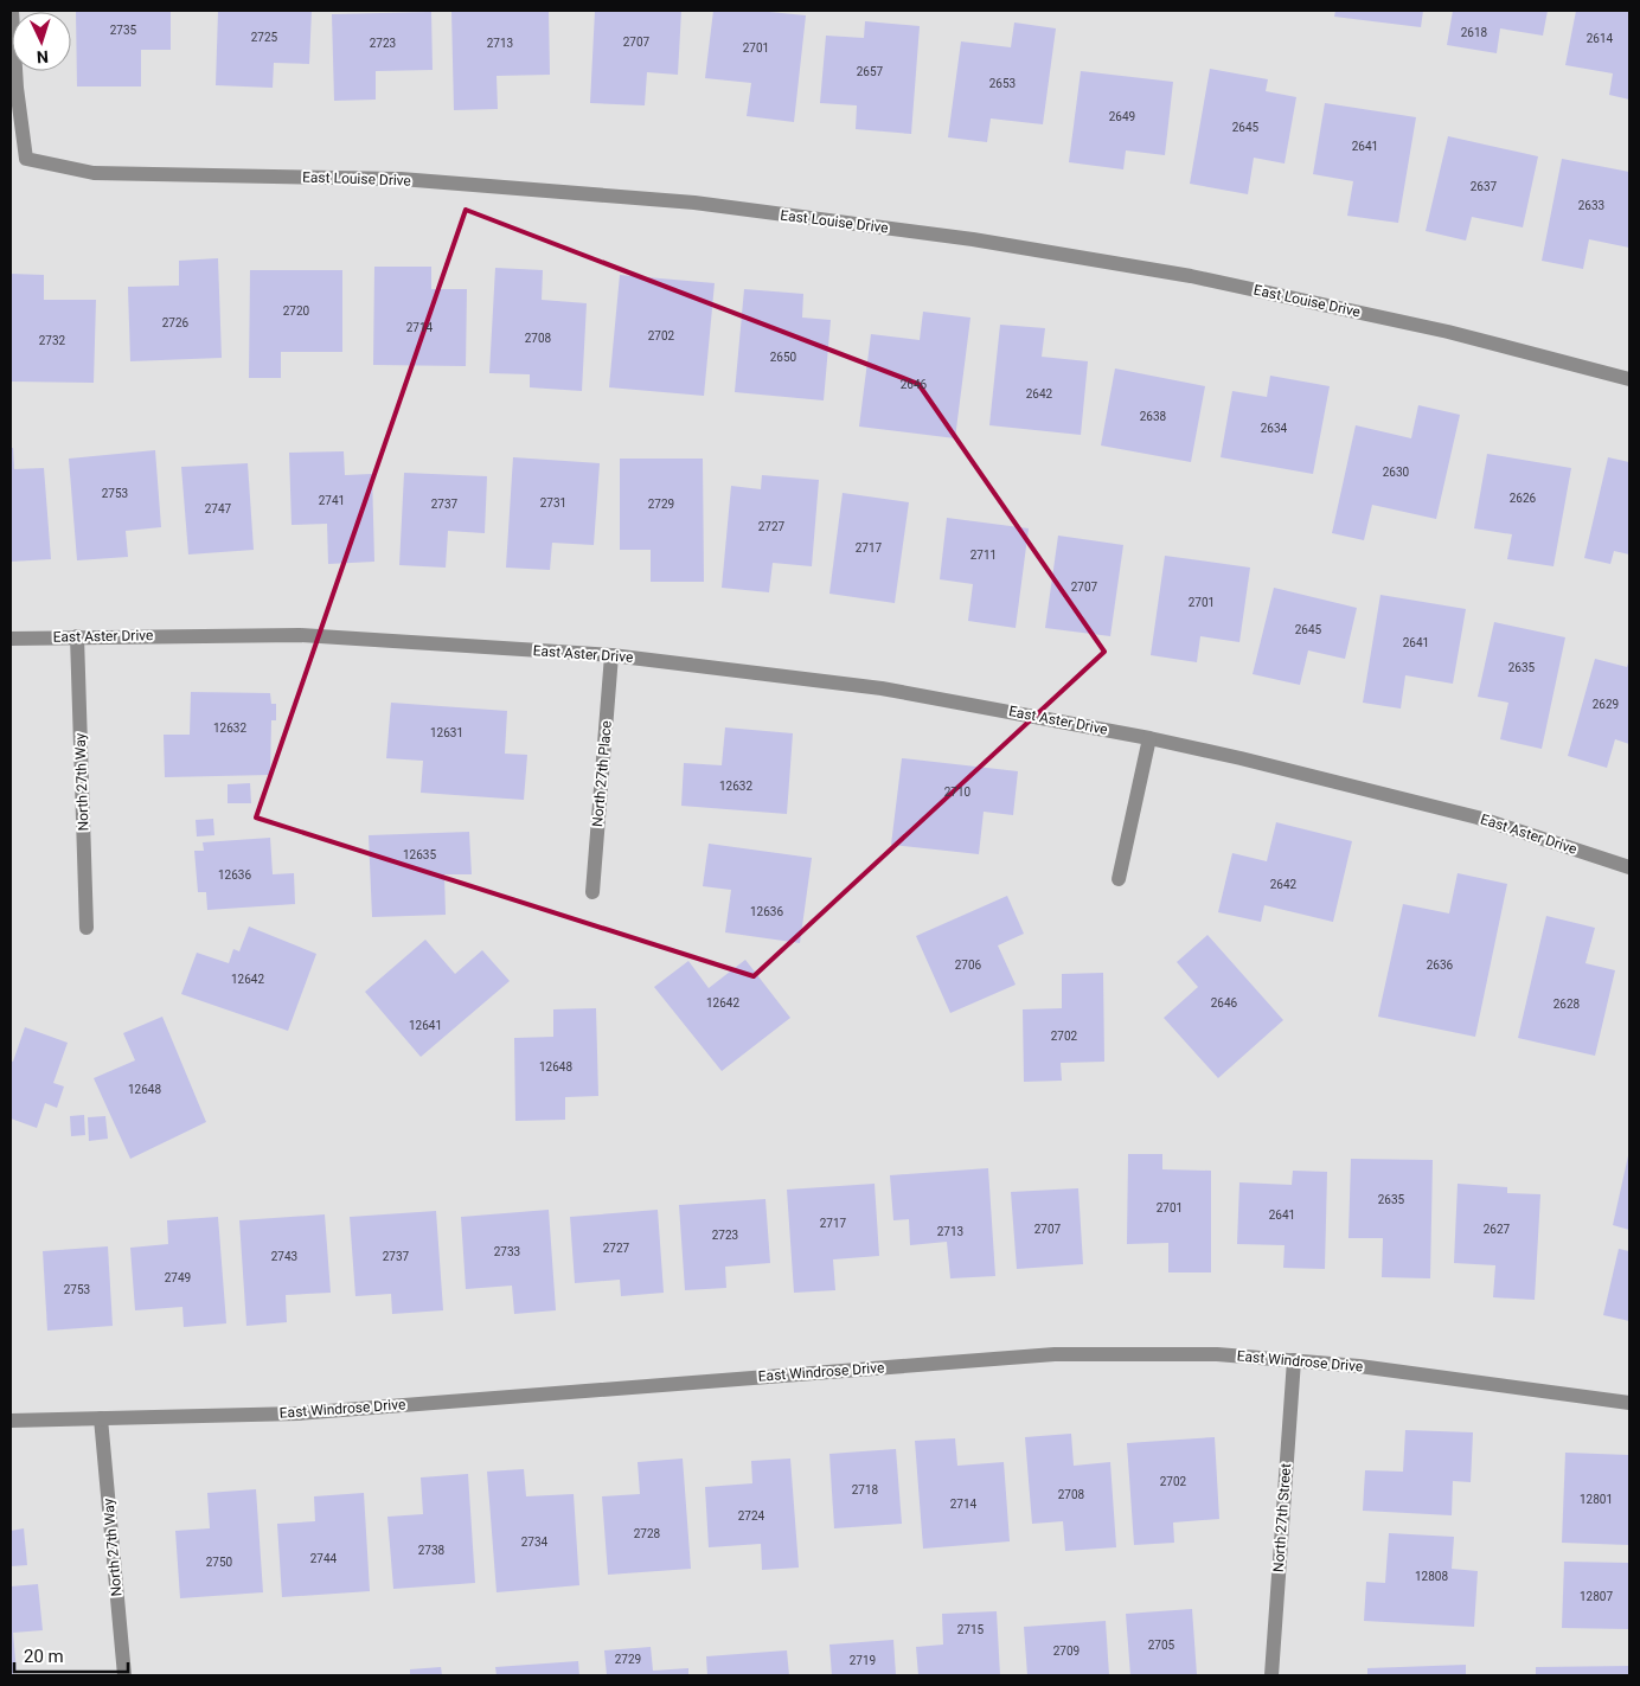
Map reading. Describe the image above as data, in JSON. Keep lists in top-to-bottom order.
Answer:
{
  "streets": {
    "street": [
      "East Louise Drive",
      "East Aster Drive",
      "North 27th Place",
      "North 27th Way",
      "East Windrose Drive",
      "North 27th Street"
    ]
  },
  "crossings": [
    ["East Aster Drive", "North 27th Place"],
    ["East Aster Drive", "North 27th Way"],
    ["North 27th Way", "East Windrose Drive"],
    ["East Windrose Drive", "North 27th Street"]
  ],
  "house_numbers": [
    "2735",
    "2618",
    "2725",
    "2614",
    "2707",
    "2723",
    "2713",
    "2701",
    "2657",
    "2653",
    "2649",
    "2645",
    "2641",
    "2637",
    "2633",
    "2720",
    "2726",
    "2714",
    "2702",
    "2708",
    "2732",
    "2650",
    "2646",
    "2642",
    "2638",
    "2634",
    "2630",
    "2753",
    "2626",
    "2741",
    "2731",
    "2737",
    "2729",
    "2747",
    "2727",
    "2717",
    "2711",
    "2707",
    "2701",
    "2645",
    "2641",
    "2635",
    "2629",
    "12632",
    "12631",
    "12632",
    "2710",
    "12635",
    "12636",
    "2642",
    "12636",
    "2706",
    "2636",
    "12642",
    "12642",
    "2646",
    "2628",
    "12641",
    "2702",
    "12648",
    "12648",
    "2635",
    "2701",
    "2641",
    "2717",
    "2707",
    "2627",
    "2713",
    "2723",
    "2727",
    "2733",
    "2743",
    "2737",
    "2749",
    "2753",
    "2702",
    "2718",
    "2708",
    "12801",
    "2714",
    "2724",
    "2728",
    "2734",
    "2738",
    "2744",
    "2750",
    "12808",
    "12807",
    "2715",
    "2705",
    "2709",
    "2729",
    "2719"
  ],
  "scale_bar": "20 m",
  "north": "bottom"
}
